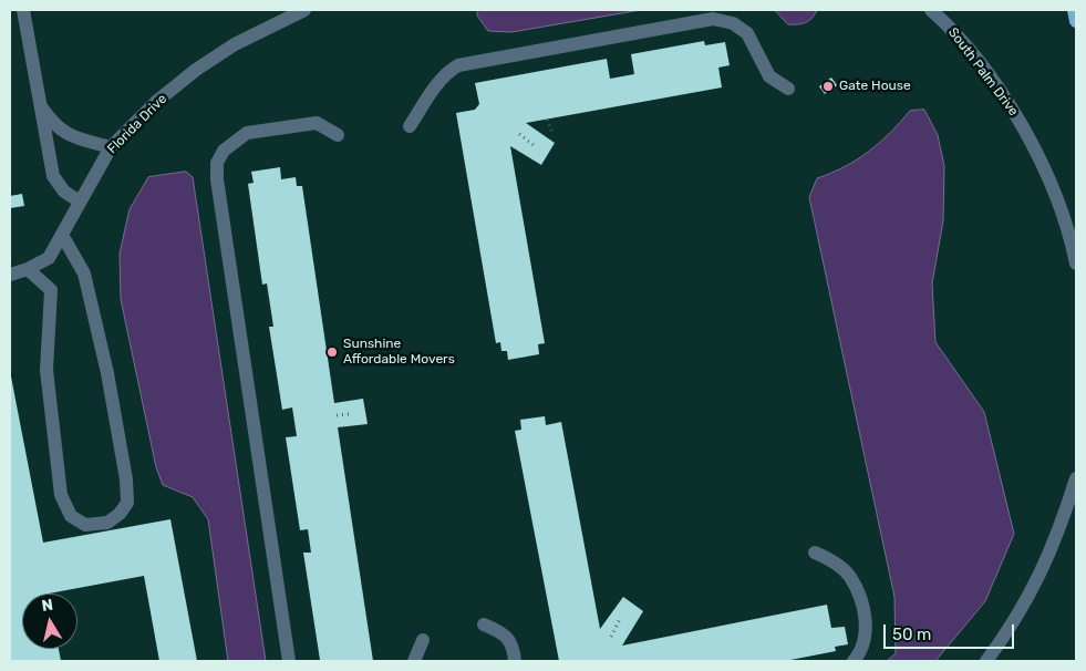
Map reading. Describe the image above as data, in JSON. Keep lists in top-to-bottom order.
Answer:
{
  "streets": {
    "street": ["South Palm Drive", "Florida Drive"]
  },
  "places": ["Gate House", "Sunshine Affordable Movers"],
  "scale_bar": "50 m",
  "north": "top"
}
